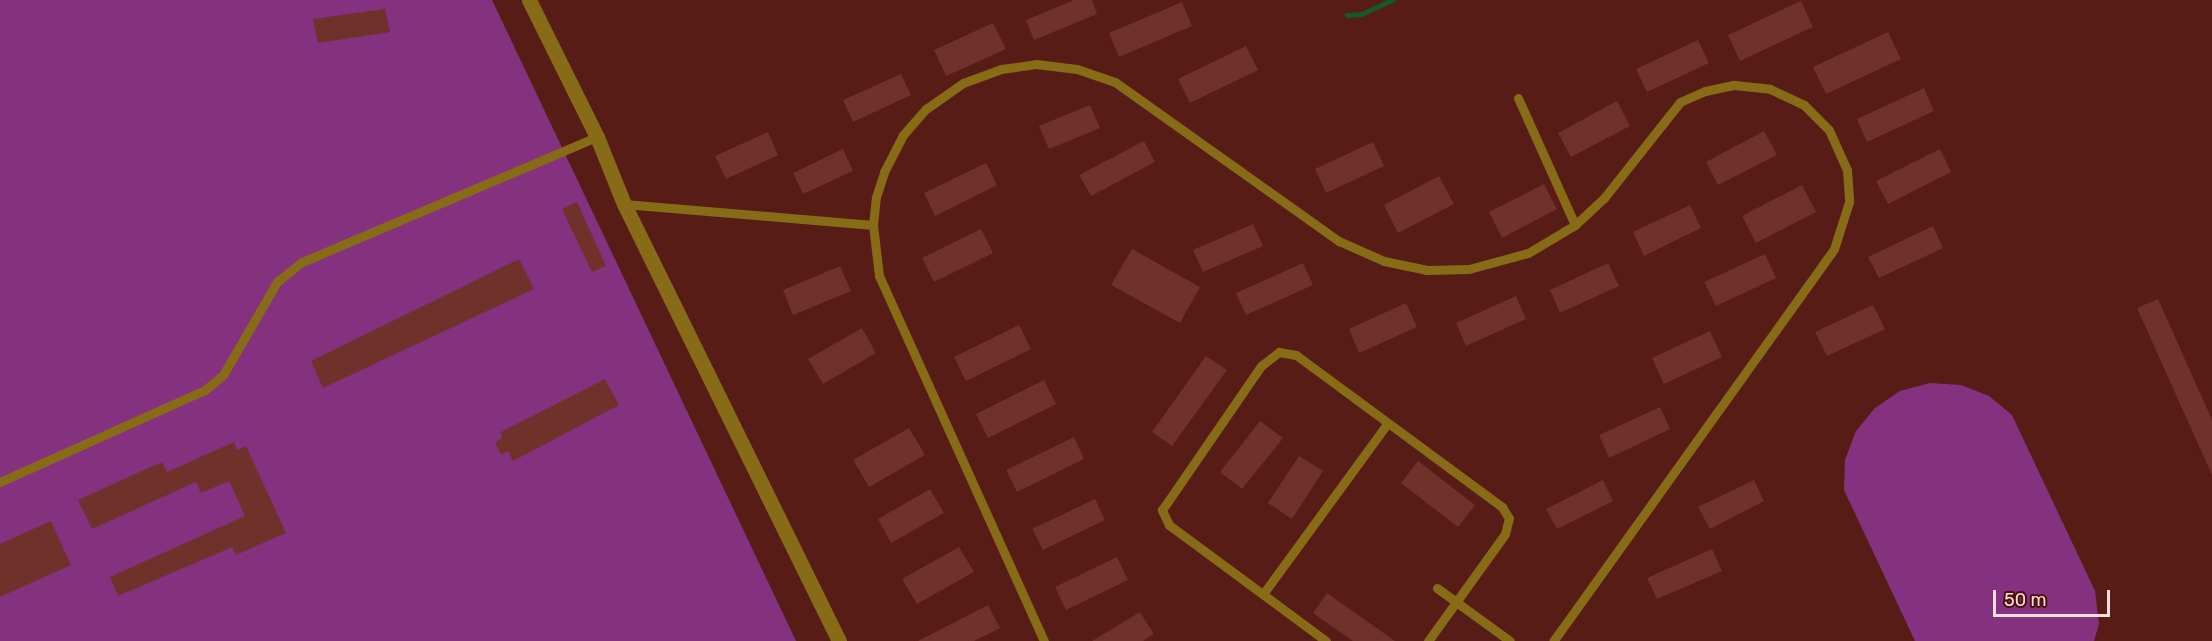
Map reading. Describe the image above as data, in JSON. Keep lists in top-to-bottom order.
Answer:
{
  "scale_bar": "50 m"
}
